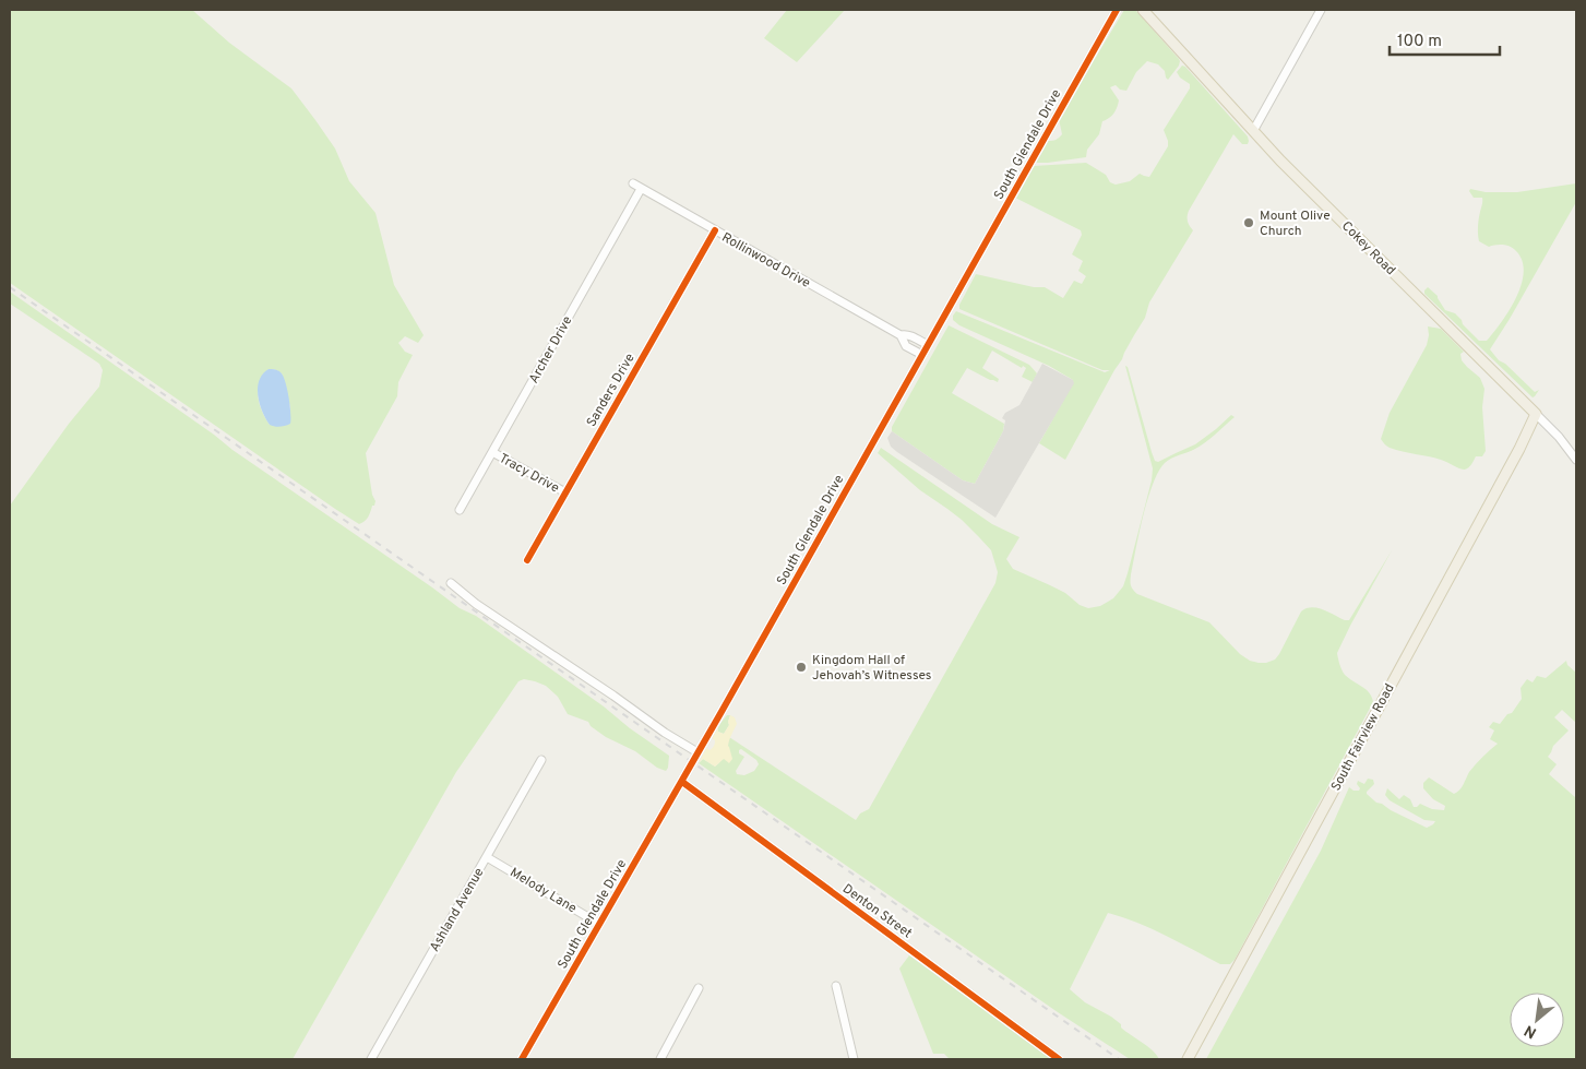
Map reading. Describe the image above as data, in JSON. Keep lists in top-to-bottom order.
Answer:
{
  "streets": {
    "main road": ["Cokey Road", "South Fairview Road"],
    "street": [
      "South Glendale Drive",
      "Rollinwood Drive",
      "Archer Drive",
      "Sanders Drive",
      "Tracy Drive",
      "Melody Lane",
      "Ashland Avenue",
      "Denton Street"
    ]
  },
  "crossings": [
    ["South Glendale Drive", "Rollinwood Drive"],
    ["South Glendale Drive", "Melody Lane"],
    ["South Glendale Drive", "Denton Street"],
    ["Cokey Road", "South Fairview Road"],
    ["Rollinwood Drive", "Archer Drive"],
    ["Rollinwood Drive", "Sanders Drive"],
    ["Archer Drive", "Tracy Drive"],
    ["Sanders Drive", "Tracy Drive"],
    ["Melody Lane", "Ashland Avenue"]
  ],
  "places": ["Mount Olive Church", "Kingdom Hall of Jehovah’s Witnesses"],
  "scale_bar": "100 m",
  "north": "bottom left"
}
